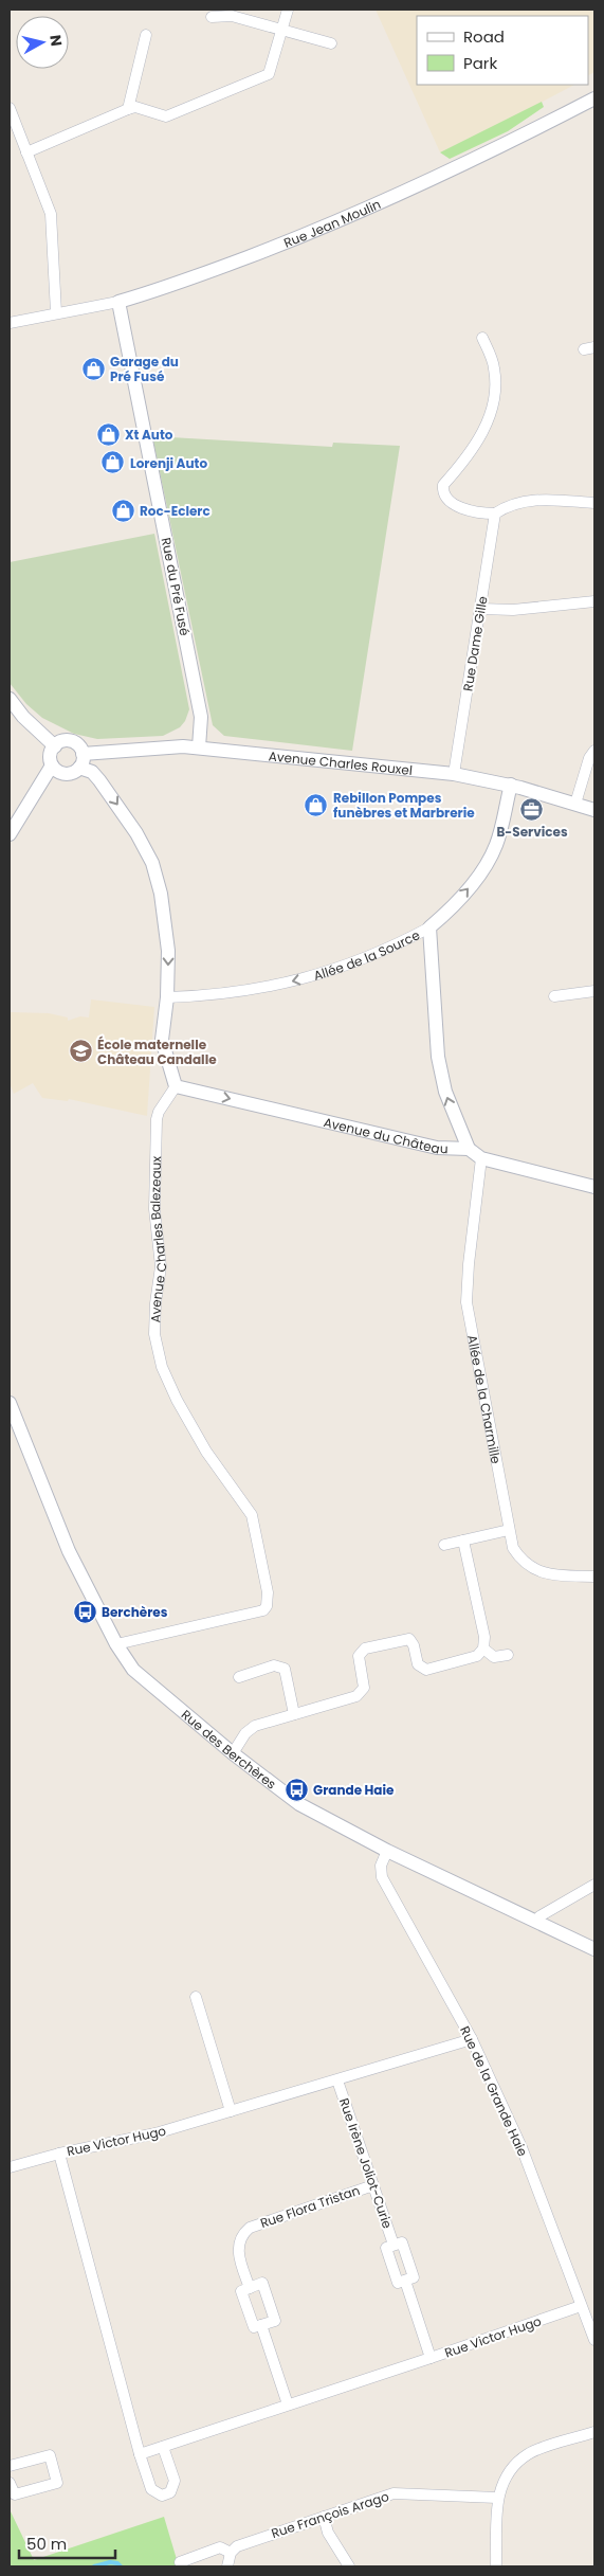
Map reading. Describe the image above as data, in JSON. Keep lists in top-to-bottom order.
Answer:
{
  "streets": {
    "street": [
      "Rue Jean Moulin",
      "Rue du Pré Fusé",
      "Rue Dame Gille",
      "Avenue Charles Rouxel",
      "Allée de la Source",
      "Avenue du Château",
      "Avenue Charles Balezeaux",
      "Allée de la Charmille",
      "Rue des Berchères",
      "Rue de la Grande Haie",
      "Rue Victor Hugo",
      "Rue Irène Joliot-Curie",
      "Rue Flora Tristan",
      "Rue François Arago"
    ]
  },
  "crossings": [
    ["Rue Jean Moulin", "Rue du Pré Fusé"],
    ["Rue du Pré Fusé", "Avenue Charles Rouxel"],
    ["Rue Dame Gille", "Avenue Charles Rouxel"],
    ["Avenue Charles Rouxel", "Allée de la Source"],
    ["Avenue du Château", "Avenue Charles Balezeaux"],
    ["Avenue du Château", "Allée de la Charmille"],
    ["Avenue Charles Balezeaux", "Rue des Berchères"],
    ["Rue des Berchères", "Rue de la Grande Haie"],
    ["Rue de la Grande Haie", "Rue Victor Hugo"],
    ["Rue Victor Hugo", "Rue Irène Joliot-Curie"],
    ["Rue Victor Hugo", "Rue Flora Tristan"],
    ["Rue Irène Joliot-Curie", "Rue Flora Tristan"]
  ],
  "one_way": ["Avenue du Château"],
  "places": {
    "shop": [
      "Garage du Pré Fusé",
      "Xt Auto",
      "Lorenji Auto",
      "Roc-Eclerc",
      "Rebillon Pompes funèbres et Marbrerie"
    ],
    "office": ["B-Services"],
    "school or university": ["École maternelle Château Candalle"],
    "bus stop": ["Berchères", "Grande Haie"]
  },
  "legend": ["Road", "Park"],
  "scale_bar": "50 m",
  "north": "right"
}
